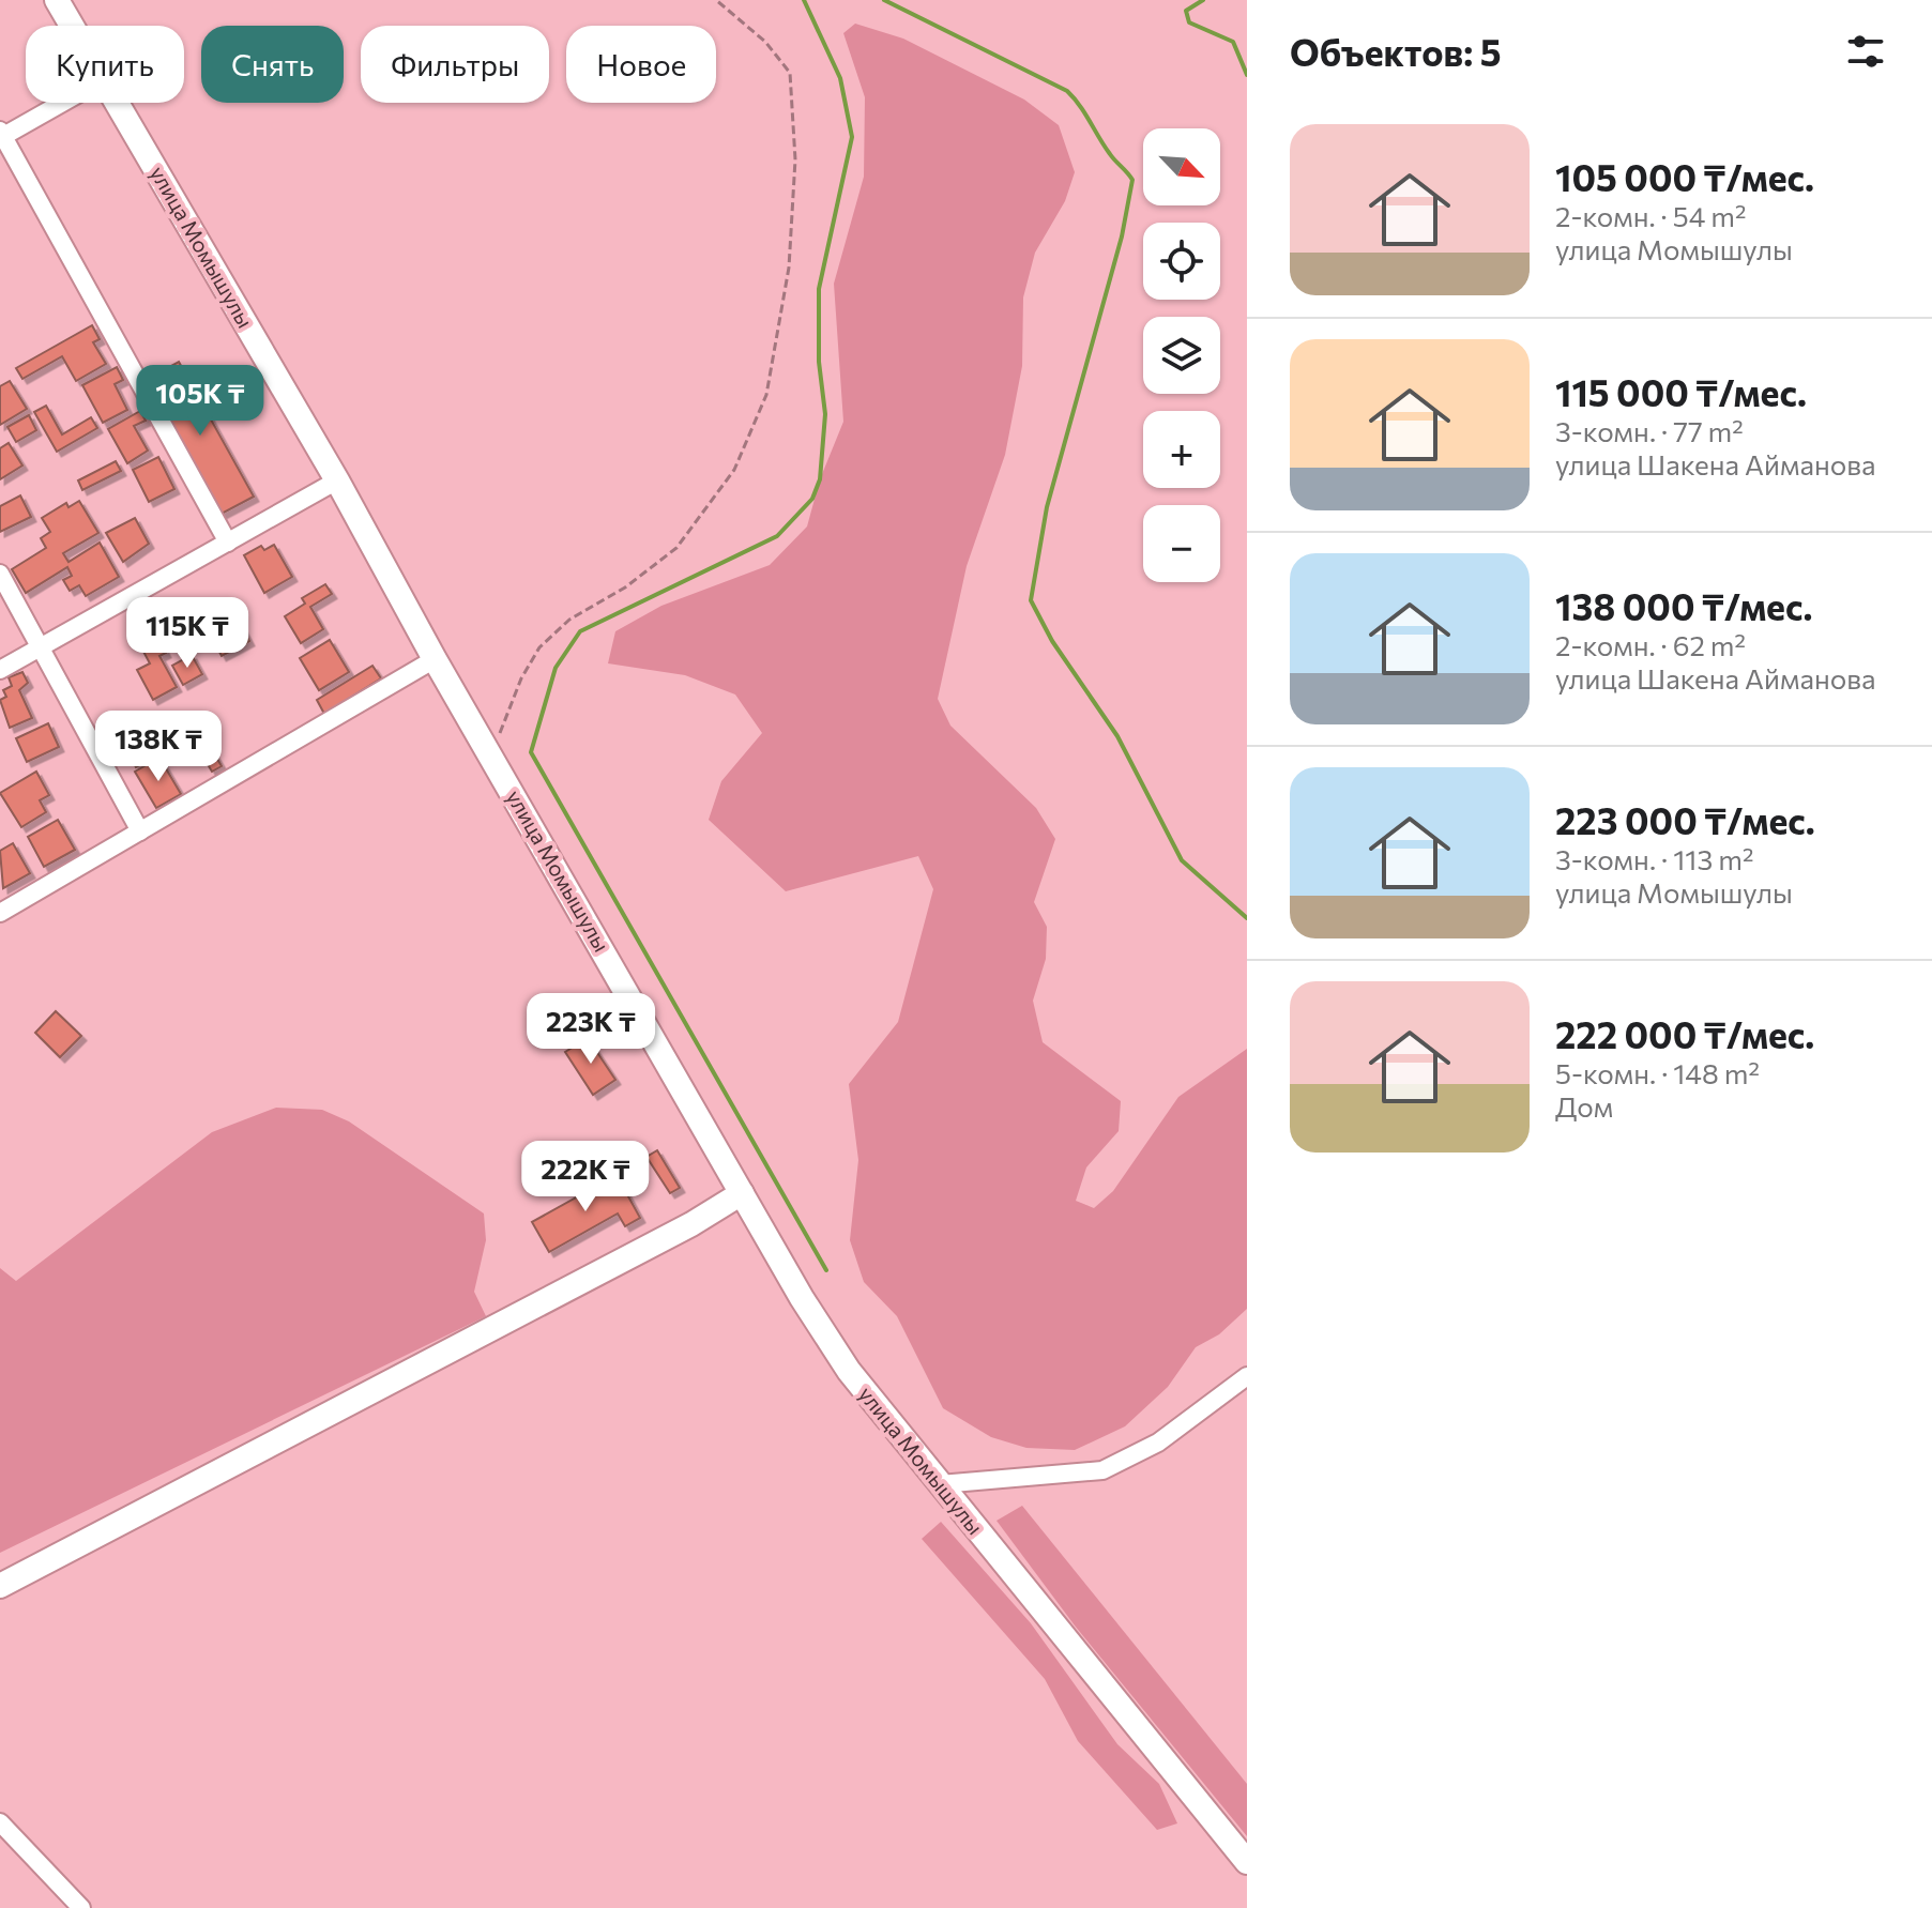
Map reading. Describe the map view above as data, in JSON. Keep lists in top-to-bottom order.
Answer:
{
  "streets": {
    "street": ["улица Момышулы"]
  },
  "north": "bottom right",
  "page": {
    "heading": "Объектов: 5",
    "chip": [
      "Купить",
      "Снять",
      "Фильтры",
      "Новое"
    ],
    "list": [
      {
        "name": "105 000 ₸/мес.",
        "note": "2-комн. · 54 m² · улица Момышулы"
      },
      {
        "name": "115 000 ₸/мес.",
        "note": "3-комн. · 77 m² · улица Шакена Айманова"
      },
      {
        "name": "138 000 ₸/мес.",
        "note": "2-комн. · 62 m² · улица Шакена Айманова"
      },
      {
        "name": "223 000 ₸/мес.",
        "note": "3-комн. · 113 m² · улица Момышулы"
      },
      {
        "name": "222 000 ₸/мес.",
        "note": "5-комн. · 148 m² · Дом"
      }
    ],
    "map_buttons": ["+", "−"],
    "price": [
      "105K ₸",
      "115K ₸",
      "138K ₸",
      "223K ₸",
      "222K ₸"
    ]
  }
}
